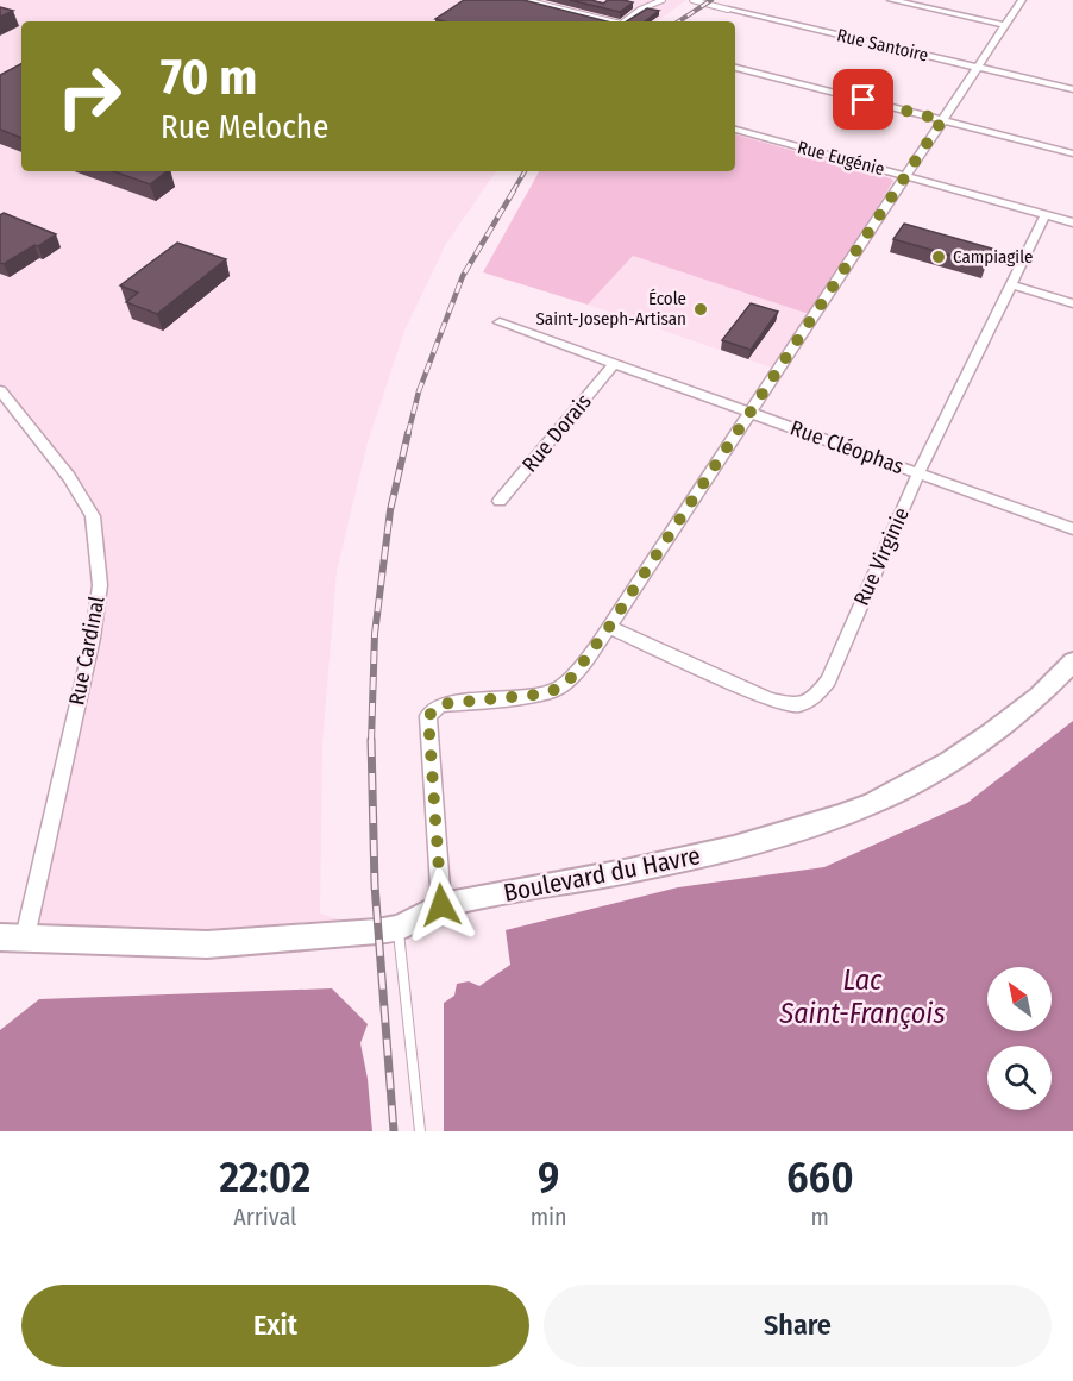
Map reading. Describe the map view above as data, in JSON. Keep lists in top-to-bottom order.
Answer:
{
  "streets": {
    "street": [
      "Rue Santoire",
      "Rue Eugénie",
      "Rue Dorais",
      "Rue Cléophas",
      "Rue Virginie",
      "Rue Cardinal",
      "Boulevard du Havre"
    ]
  },
  "crossings": [
    ["Rue Eugénie", "Rue Virginie"],
    ["Rue Dorais", "Rue Cléophas"],
    ["Rue Cléophas", "Rue Virginie"],
    ["Rue Cardinal", "Boulevard du Havre"]
  ],
  "water": ["Lac Saint-François"],
  "places": ["Campiagile", "École Saint-Joseph-Artisan"],
  "north": "top left",
  "page": {
    "turn": ["70 m", "Rue Meloche"],
    "eta": [
      "22:02",
      "Arrival",
      "9",
      "min",
      "660",
      "m"
    ],
    "buttons": ["Exit", "Share"]
  }
}
